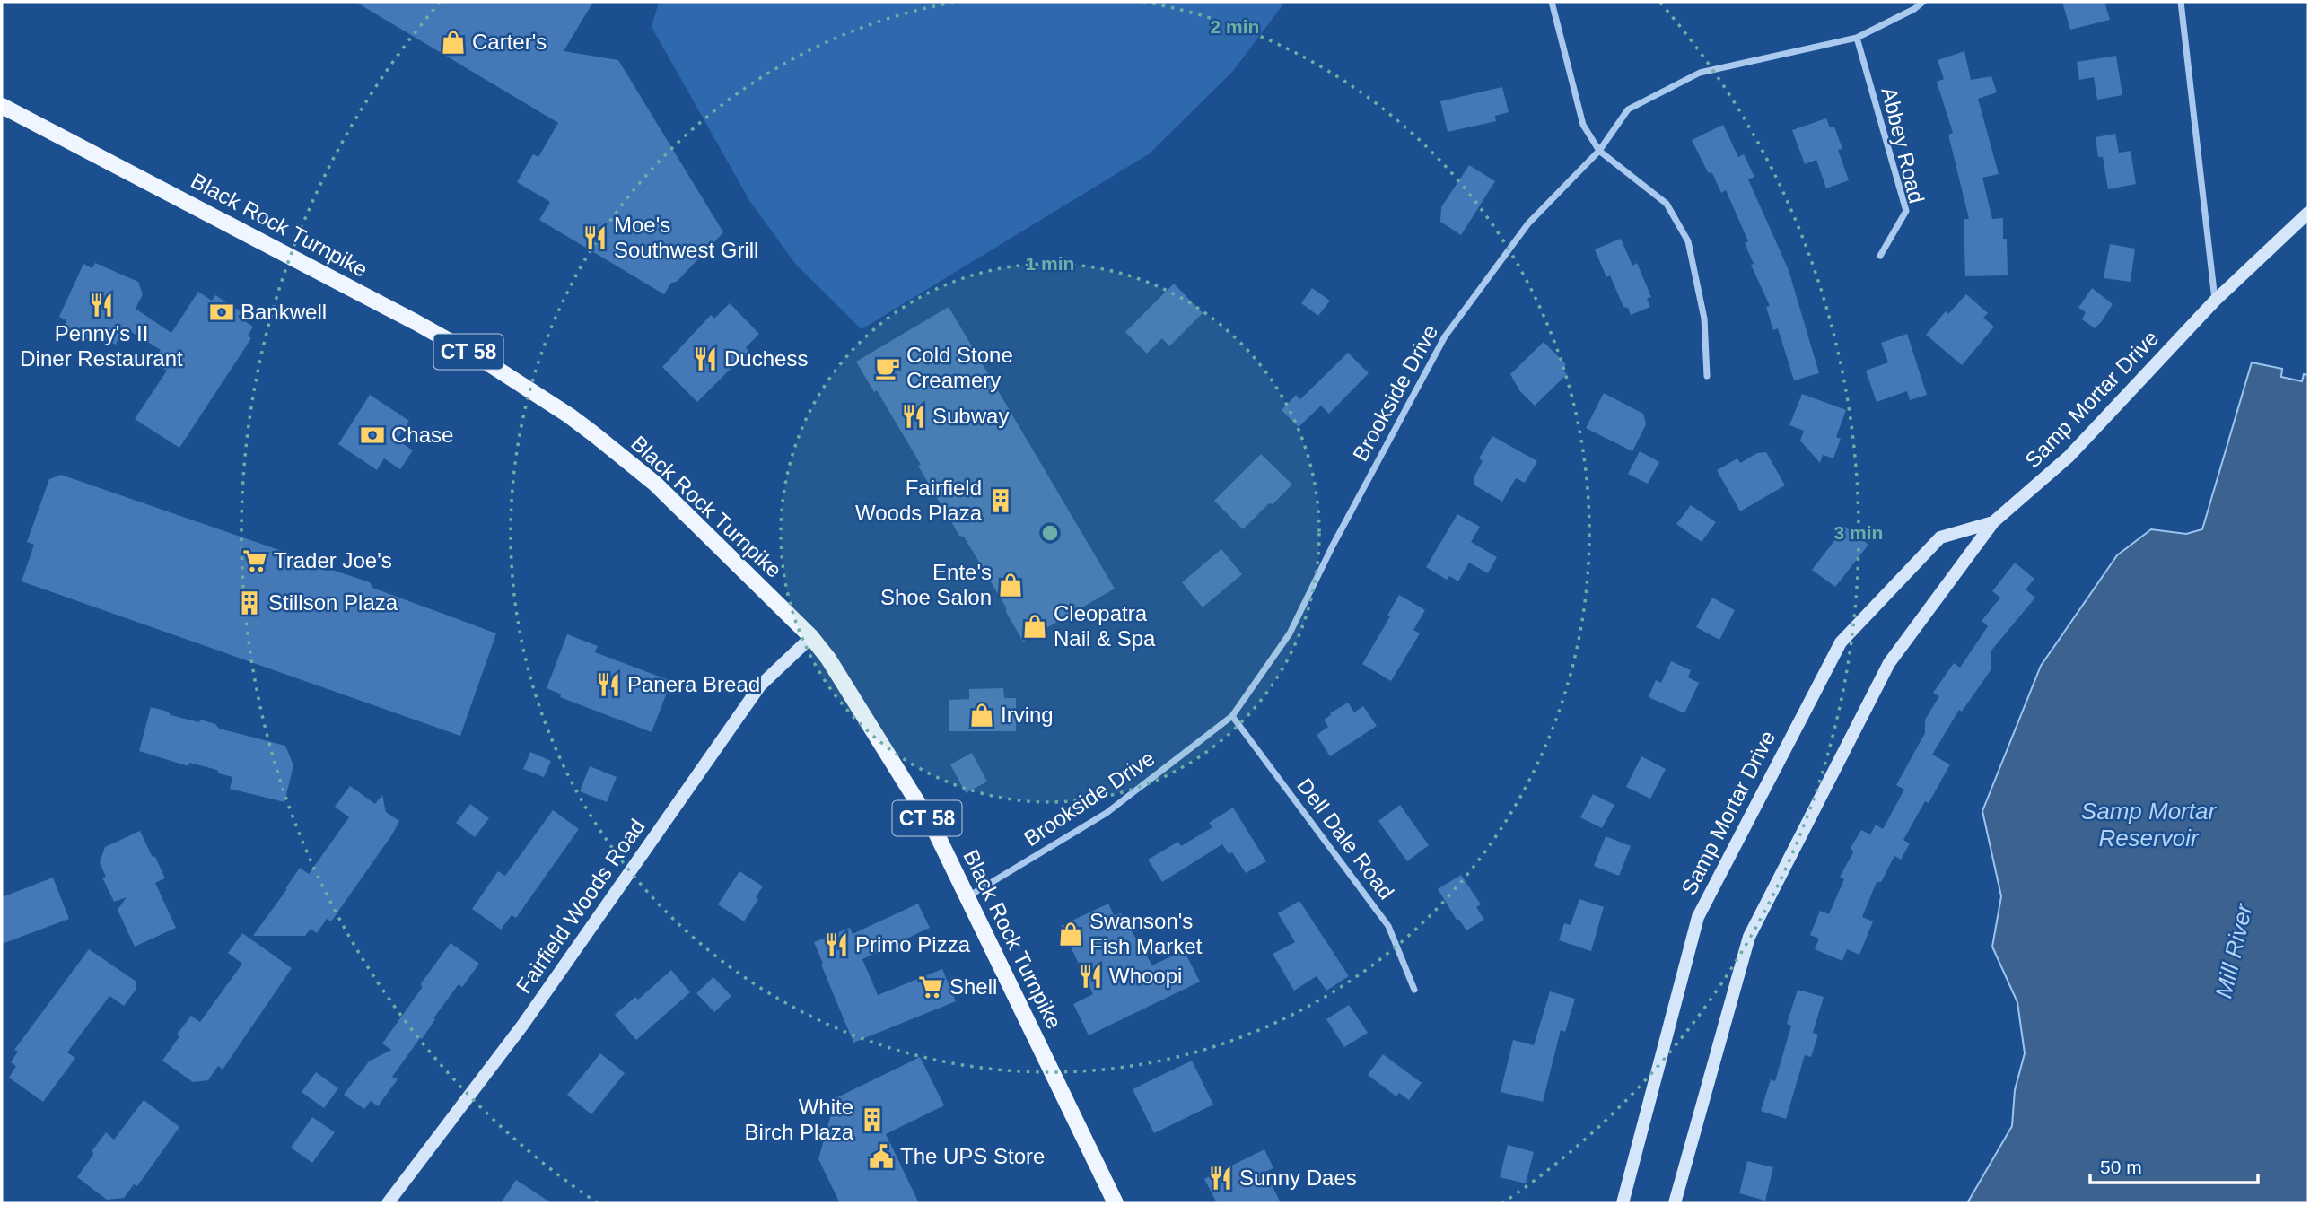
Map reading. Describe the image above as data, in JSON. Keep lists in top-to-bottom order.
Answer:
{
  "streets": {
    "main road": [
      "Black Rock Turnpike",
      "CT 58",
      "Samp Mortar Drive",
      "Fairfield Woods Road"
    ],
    "street": ["Abbey Road", "Brookside Drive", "Dell Dale Road"]
  },
  "crossings": [
    ["Abbey Road", "Brookside Drive"],
    ["Black Rock Turnpike", "Brookside Drive"],
    ["Black Rock Turnpike", "Fairfield Woods Road"],
    ["Brookside Drive", "Dell Dale Road"]
  ],
  "water": ["Samp Mortar Reservoir", "Mill River"],
  "places": {
    "shop": [
      "Carter's",
      "Ente's Shoe Salon",
      "Cleopatra Nail & Spa",
      "Irving",
      "Swanson's Fish Market"
    ],
    "restaurant": [
      "Moe's Southwest Grill",
      "Penny's II Diner Restaurant",
      "Duchess",
      "Subway",
      "Panera Bread",
      "Primo Pizza",
      "Whoopi",
      "Sunny Daes"
    ],
    "bank": ["Bankwell", "Chase"],
    "cafe": ["Cold Stone Creamery"],
    "building": ["Fairfield Woods Plaza", "Stillson Plaza", "White Birch Plaza"],
    "supermarket": ["Trader Joe's", "Shell"],
    "public building": ["The UPS Store"]
  },
  "scale_bar": "50 m",
  "rings": ["2 min", "1 min", "3 min"]
}
